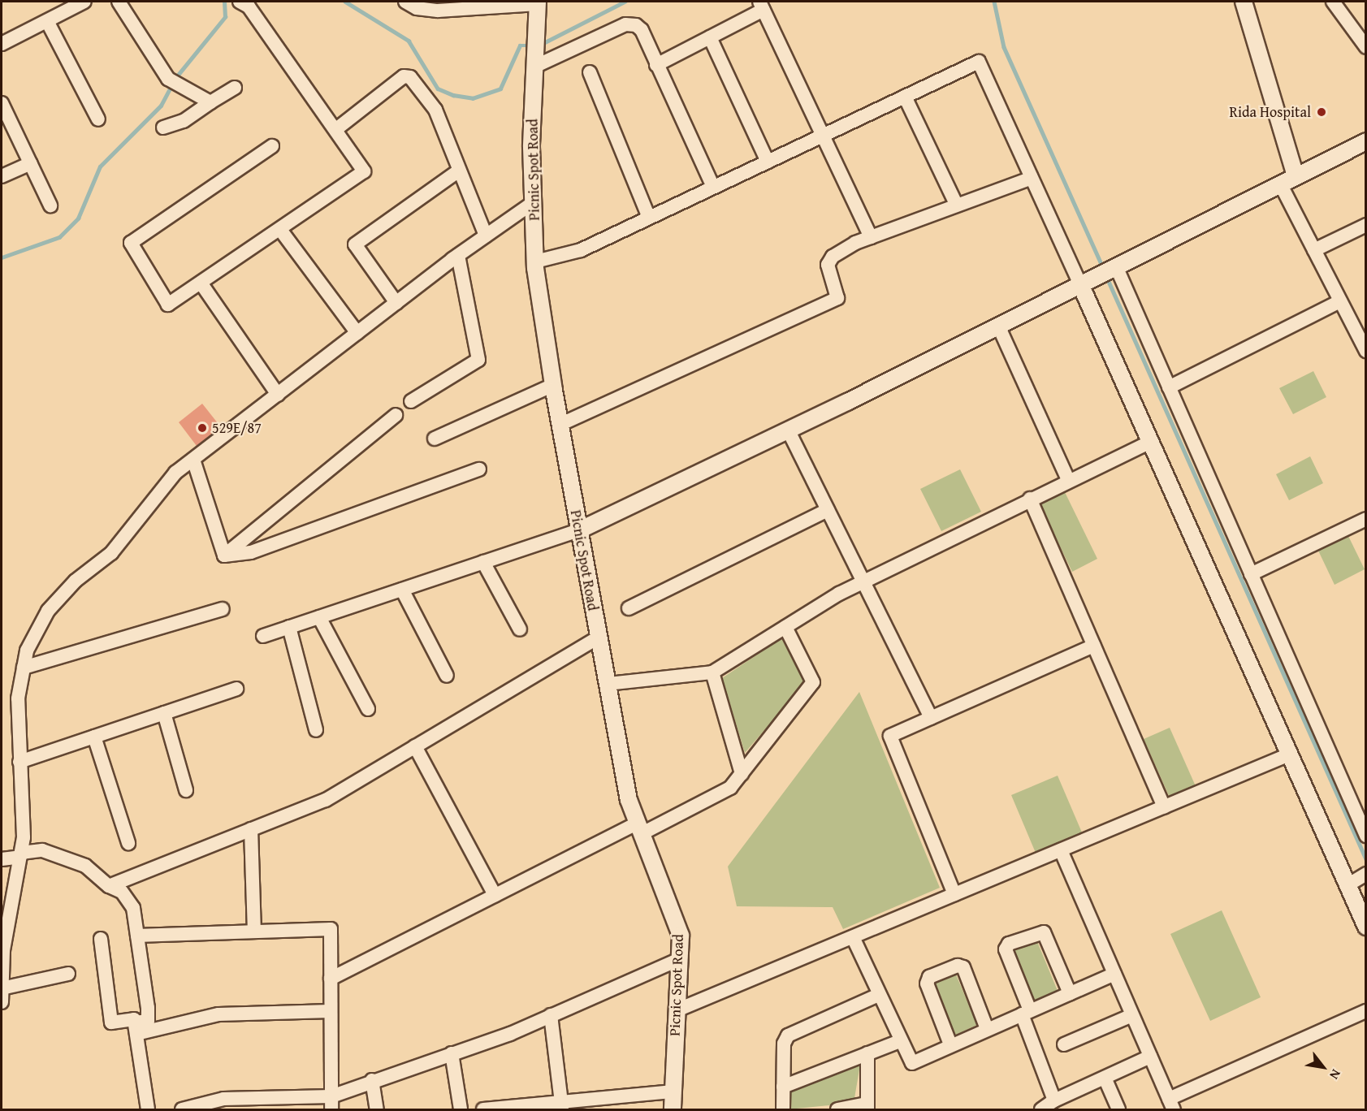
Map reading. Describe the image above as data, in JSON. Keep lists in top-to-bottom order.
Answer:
{
  "streets": {
    "street": ["Picnic Spot Road"]
  },
  "places": ["Rida Hospital", "529E/87"],
  "north": "bottom right"
}
